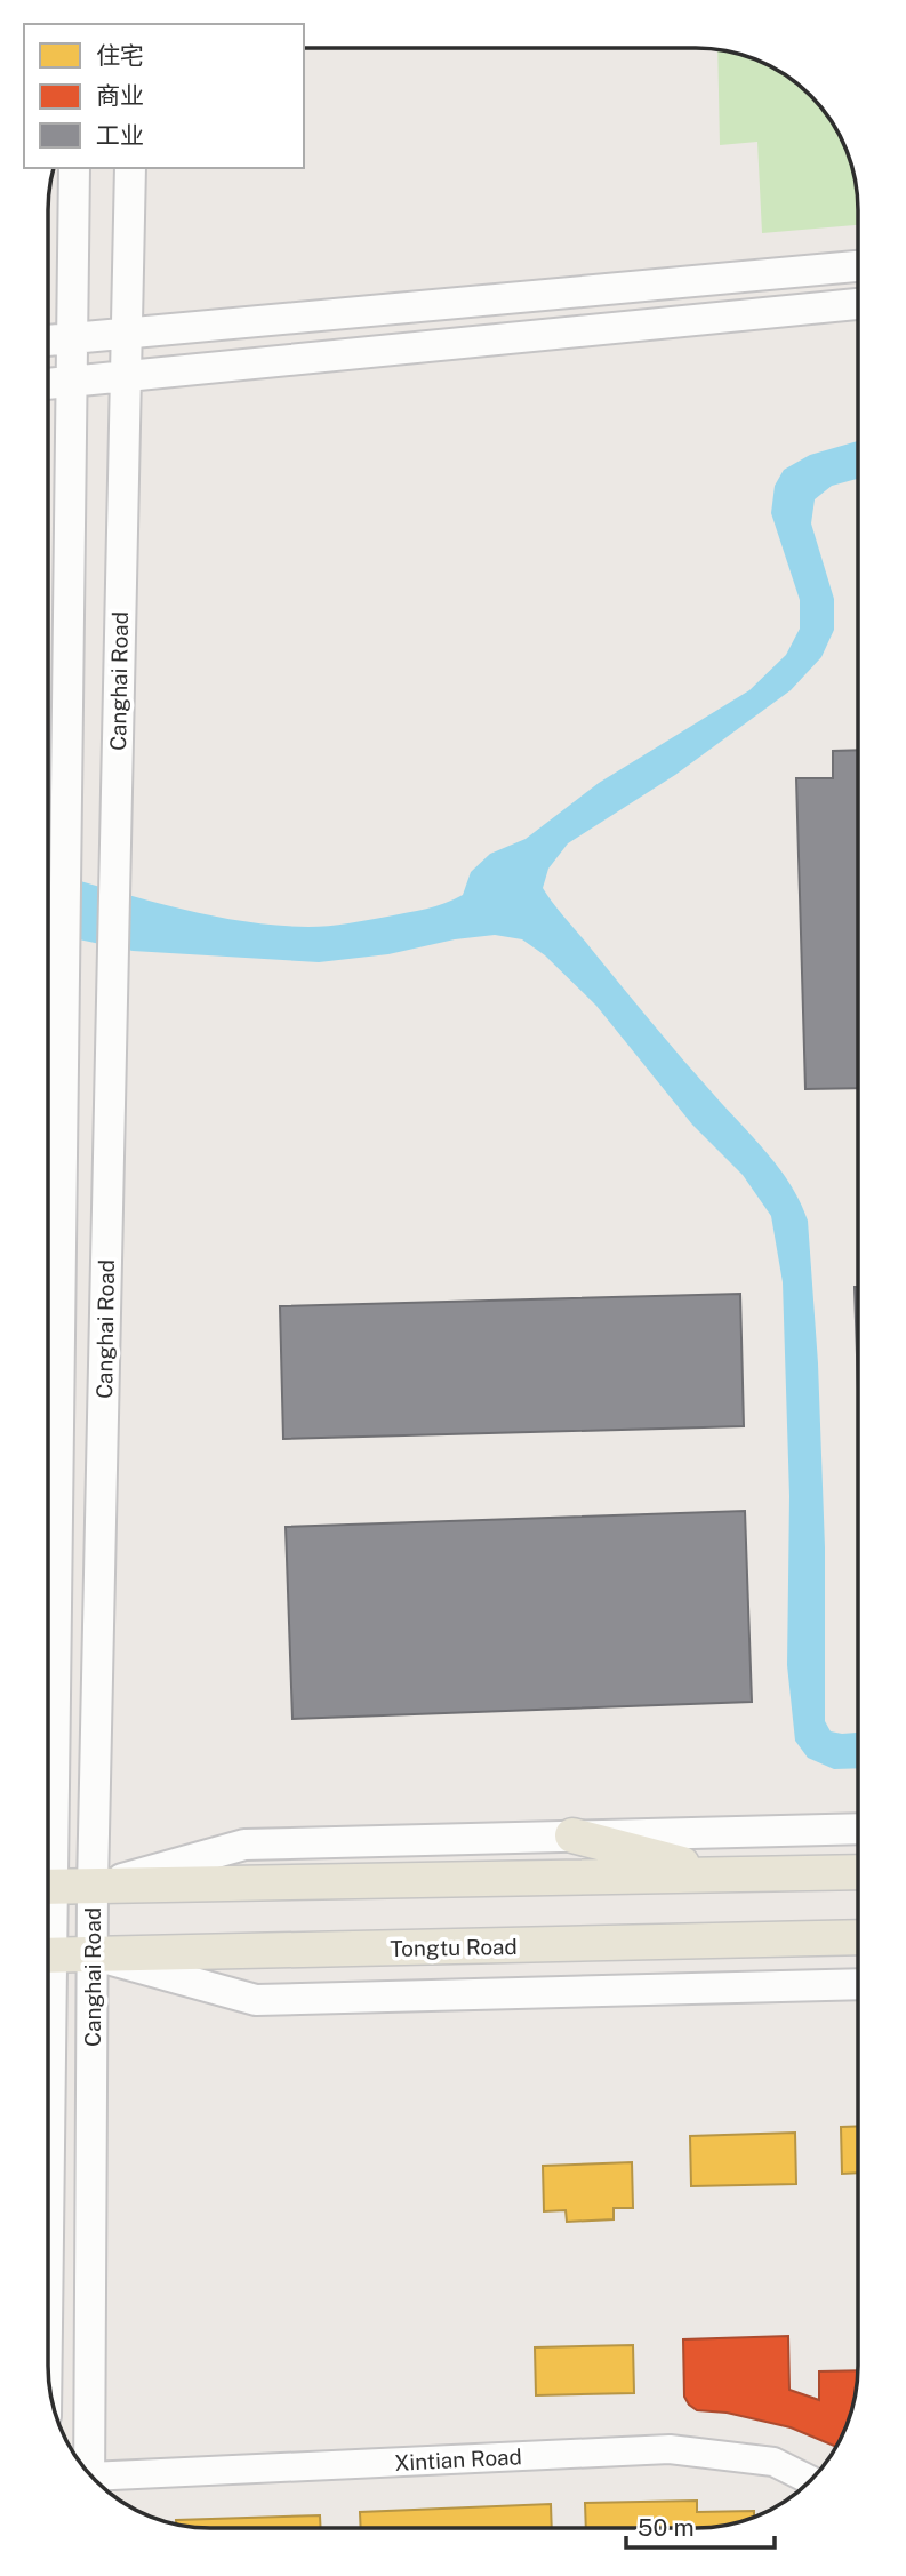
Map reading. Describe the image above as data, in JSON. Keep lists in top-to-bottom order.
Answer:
{
  "streets": {
    "main road": ["Canghai Road", "Tongtu Road"],
    "street": ["Xintian Road"]
  },
  "crossings": [
    ["Canghai Road", "Tongtu Road"]
  ],
  "legend": ["住宅", "商业", "工业"],
  "scale_bar": "50 m"
}
